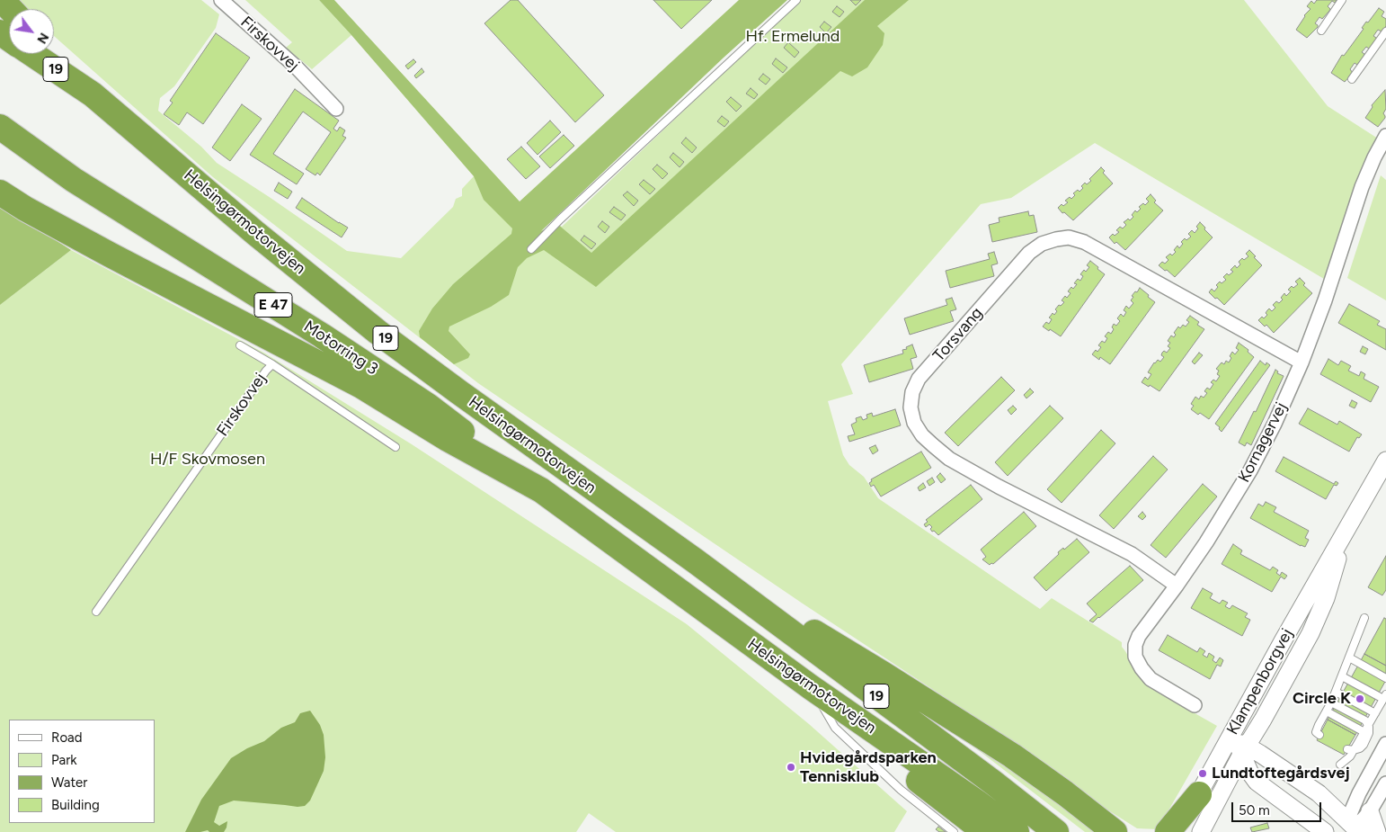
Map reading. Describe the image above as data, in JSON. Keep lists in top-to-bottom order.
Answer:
{
  "streets": {
    "highway": [
      "19",
      "Helsingørmotorvejen",
      "E 47",
      "Motorring 3"
    ],
    "street": [
      "Firskovvej",
      "Torsvang",
      "Kornagervej",
      "Klampenborgvej"
    ]
  },
  "crossings": [
    ["Helsingørmotorvejen", "Motorring 3"],
    ["Torsvang", "Kornagervej"]
  ],
  "parks": ["Hf. Ermelund", "H/F Skovmosen"],
  "places": ["Circle K", "Hvidegårdsparken Tennisklub", "Lundtoftegårdsvej"],
  "legend": [
    "Road",
    "Park",
    "Water",
    "Building"
  ],
  "scale_bar": "50 m",
  "north": "bottom right"
}
